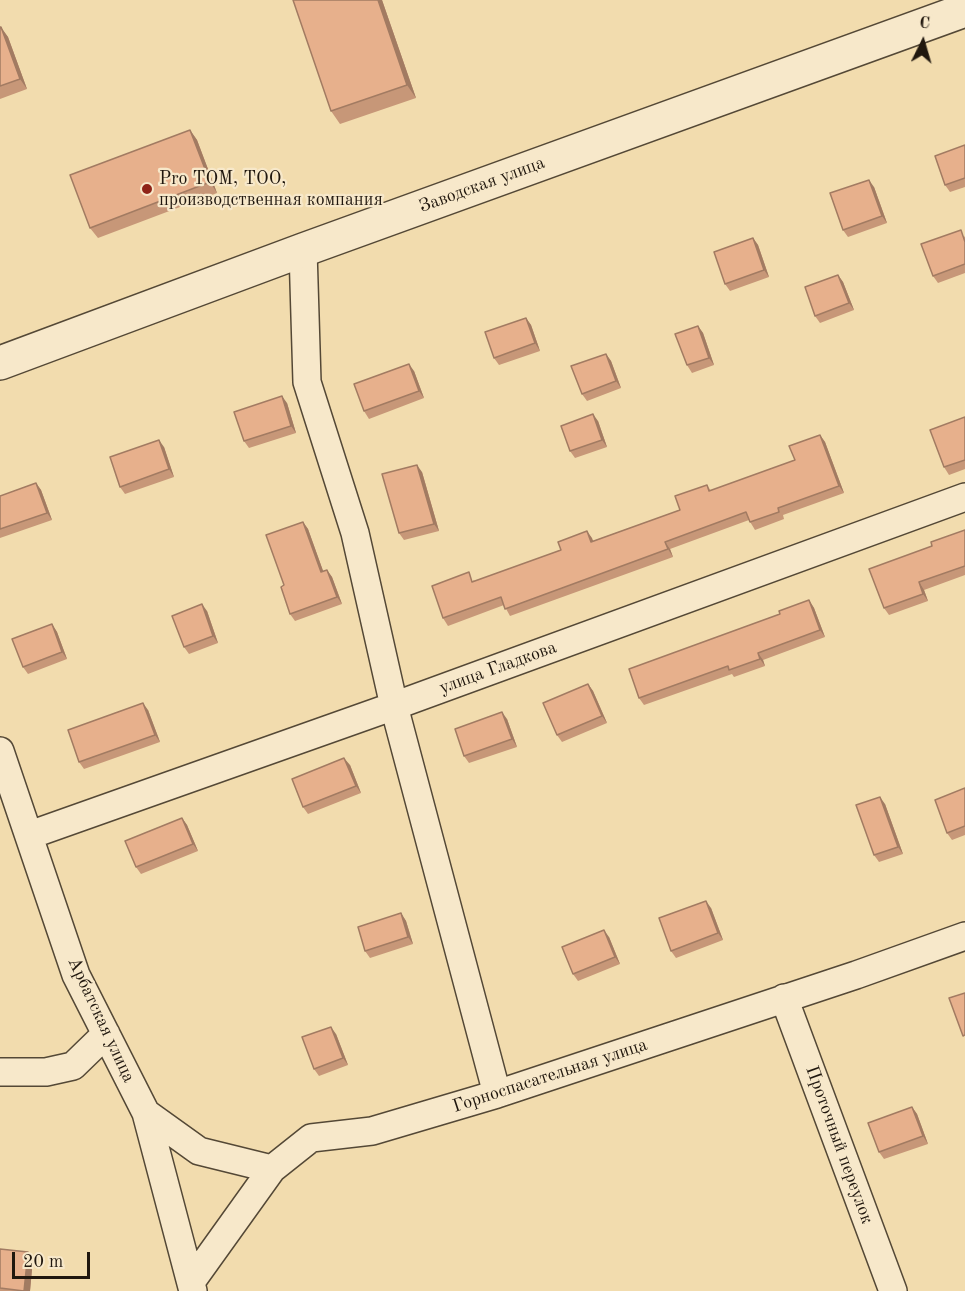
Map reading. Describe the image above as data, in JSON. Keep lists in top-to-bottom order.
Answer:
{
  "streets": {
    "street": [
      "Заводская улица",
      "улица Гладкова",
      "Арбатская улица",
      "Горноспасательная улица",
      "Проточный переулок"
    ]
  },
  "crossings": [
    ["улица Гладкова", "Арбатская улица"],
    ["Арбатская улица", "Горноспасательная улица"],
    ["Горноспасательная улица", "Проточный переулок"]
  ],
  "places": ["Pro TOM, ТОО, производственная компания"],
  "scale_bar": "20 m",
  "north": "top"
}
